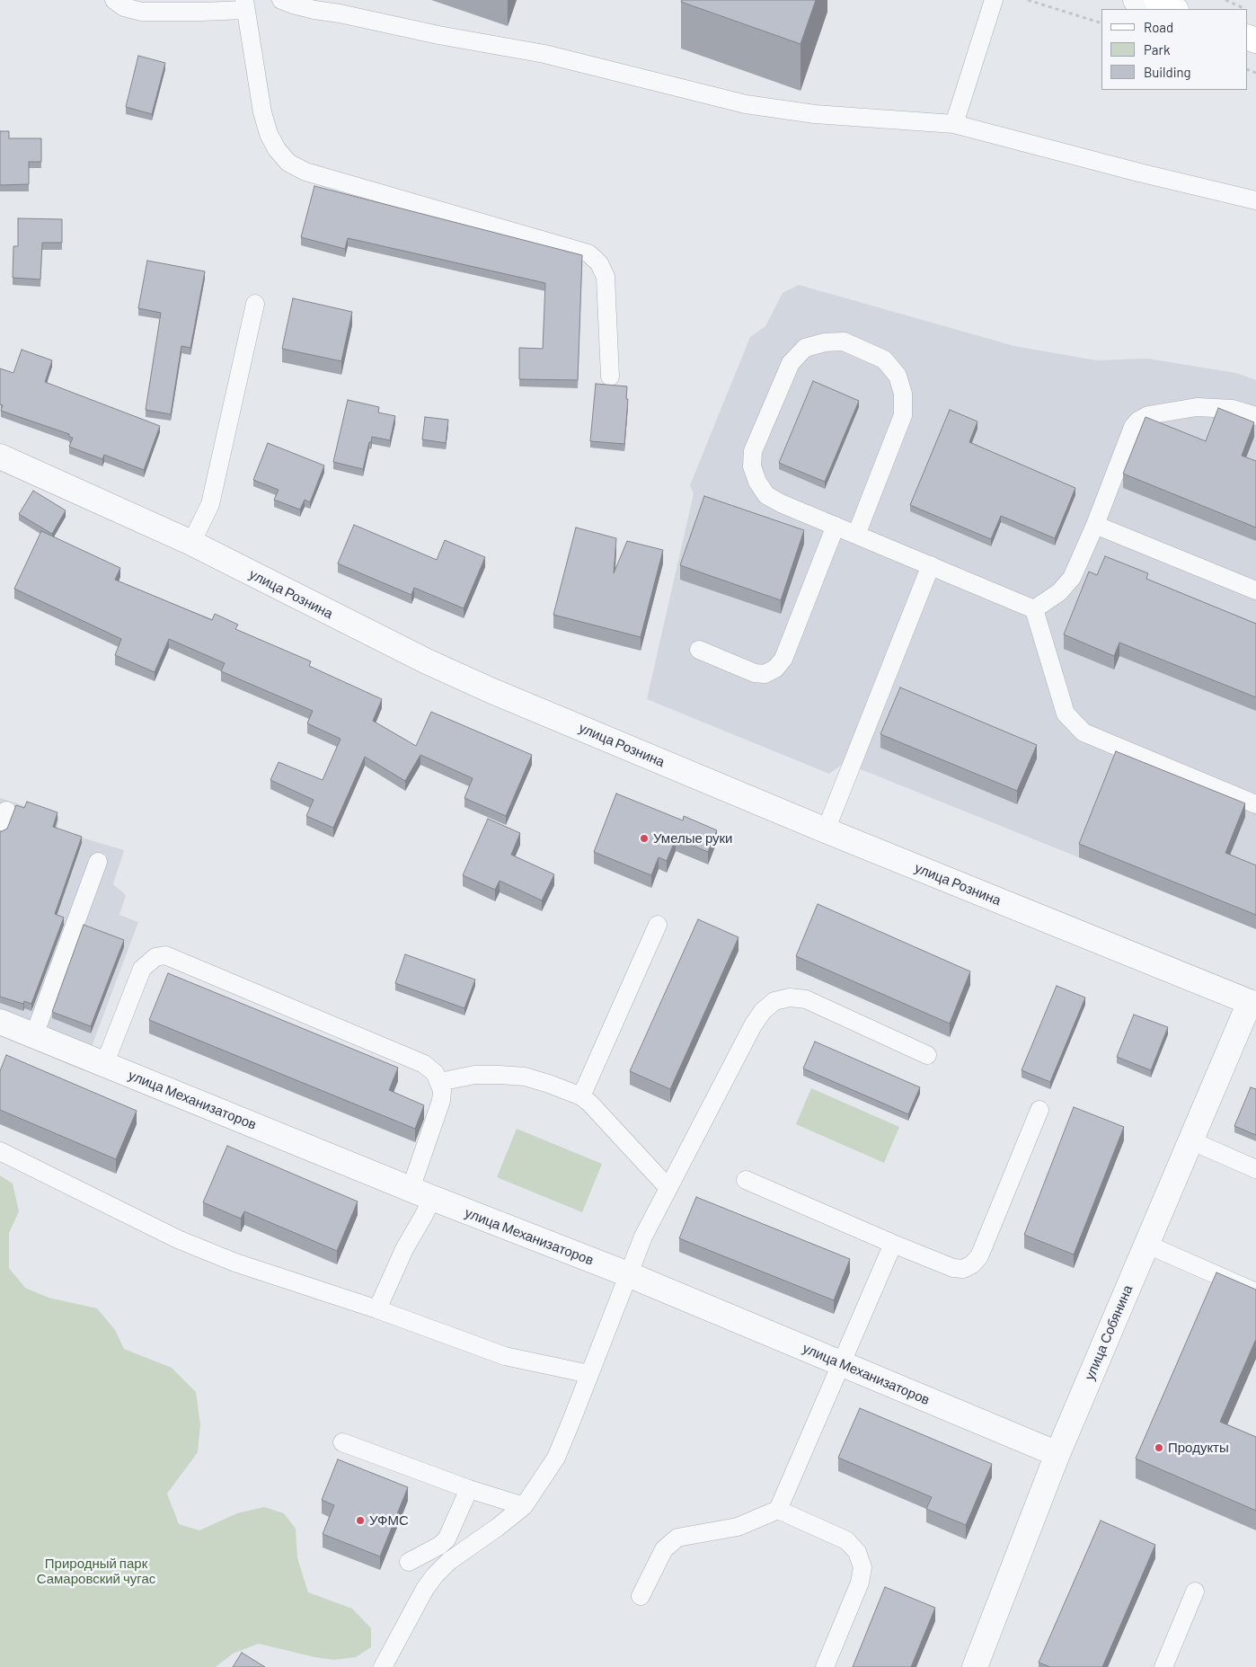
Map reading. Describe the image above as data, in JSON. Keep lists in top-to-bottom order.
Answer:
{
  "streets": {
    "street": ["улица Рознина", "улица Механизаторов", "улица Собянина"]
  },
  "crossings": [
    ["улица Рознина", "улица Собянина"],
    ["улица Механизаторов", "улица Собянина"]
  ],
  "parks": ["Природный парк Самаровский чугас"],
  "places": ["Умелые руки", "Продукты", "УФМС"],
  "legend": ["Road", "Park", "Building"]
}
